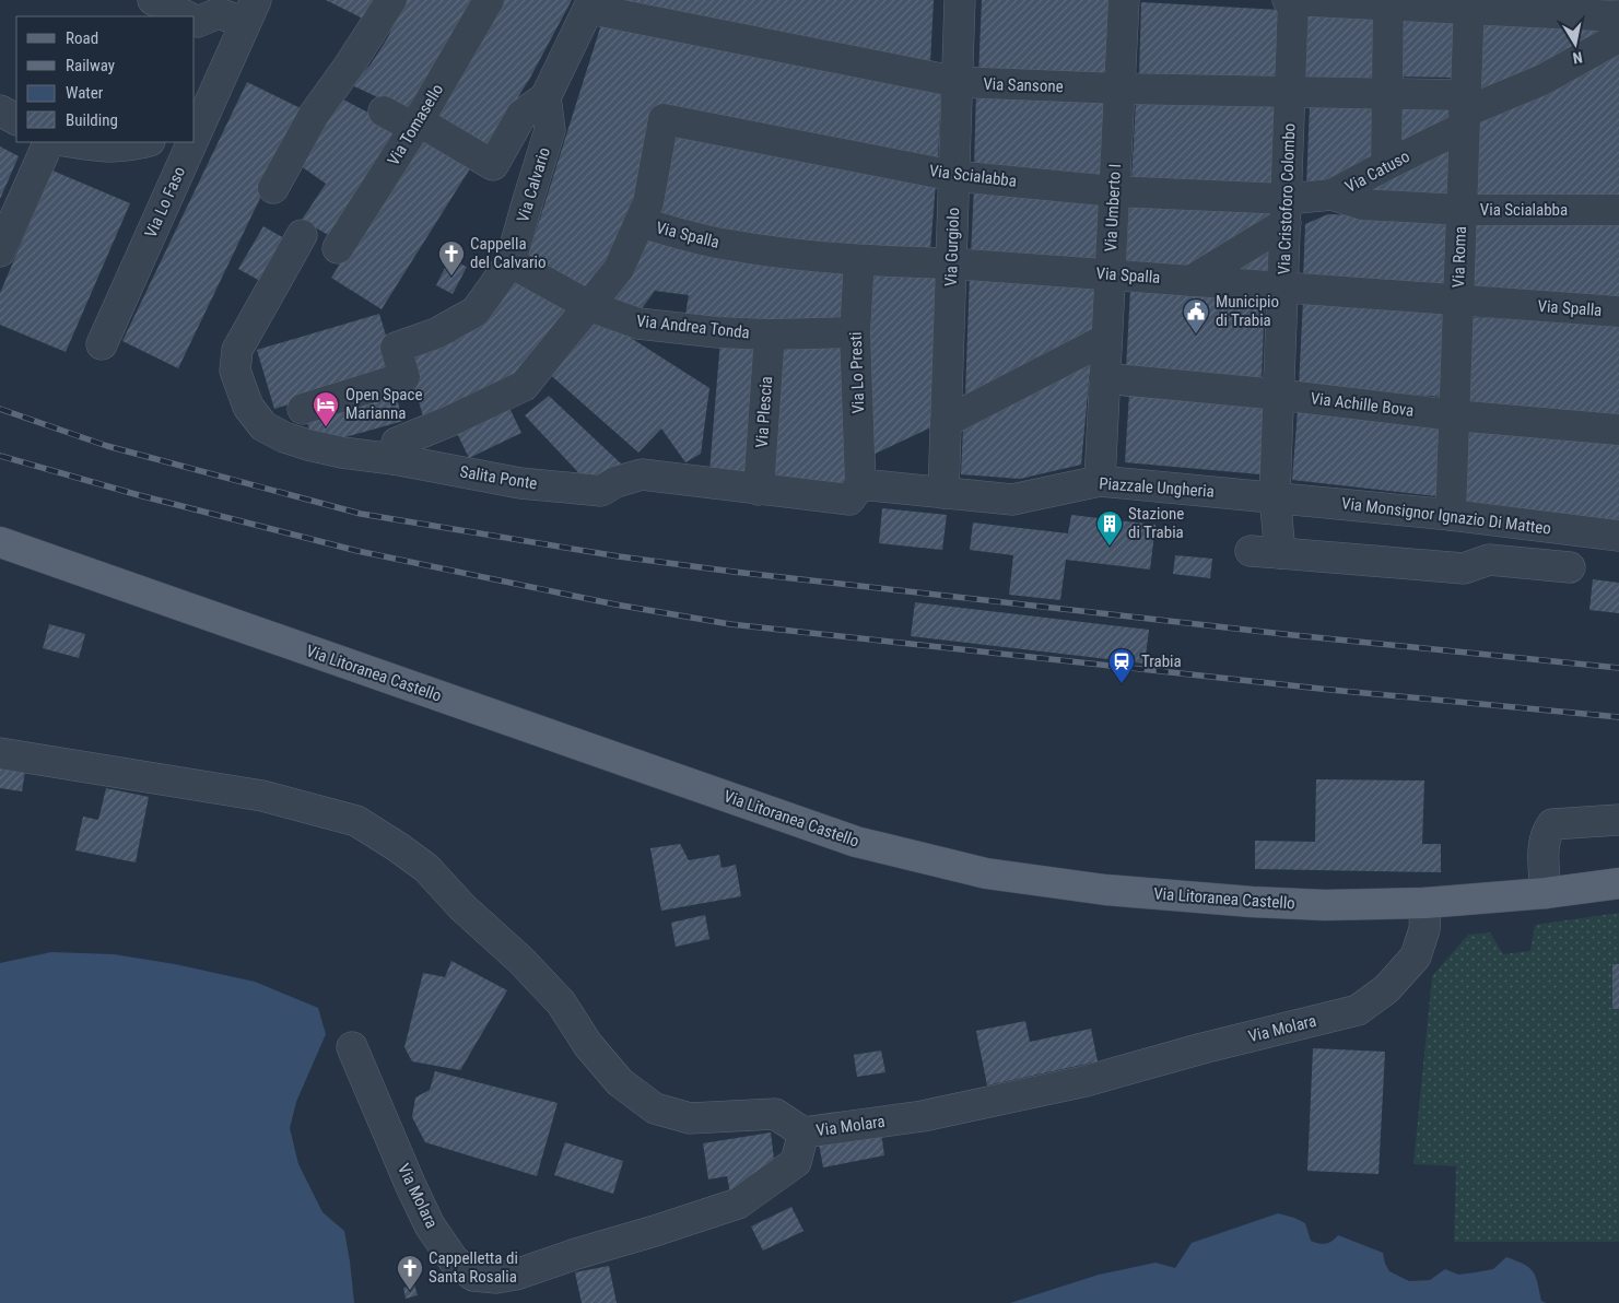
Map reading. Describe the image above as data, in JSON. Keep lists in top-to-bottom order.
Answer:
{
  "streets": {
    "main road": ["Via Litoranea Castello"],
    "street": [
      "Via Sansone",
      "Via Tomasello",
      "Via Catuso",
      "Via Scialabba",
      "Via Calvario",
      "Via Cristoforo Colombo",
      "Via Lo Faso",
      "Via Umberto I",
      "Via Spalla",
      "Via Gurgiolo",
      "Via Roma",
      "Via Andrea Tonda",
      "Via Lo Presti",
      "Via Achille Bova",
      "Via Plescia",
      "Salita Ponte",
      "Piazzale Ungheria",
      "Via Monsignor Ignazio Di Matteo",
      "Via Molara"
    ]
  },
  "crossings": [
    ["Via Sansone", "Via Catuso"],
    ["Via Sansone", "Via Cristoforo Colombo"],
    ["Via Sansone", "Via Umberto I"],
    ["Via Sansone", "Via Gurgiolo"],
    ["Via Sansone", "Via Roma"],
    ["Via Catuso", "Via Scialabba"],
    ["Via Catuso", "Via Cristoforo Colombo"],
    ["Via Catuso", "Via Spalla"],
    ["Via Catuso", "Via Roma"],
    ["Via Scialabba", "Via Cristoforo Colombo"],
    ["Via Scialabba", "Via Umberto I"],
    ["Via Scialabba", "Via Spalla"],
    ["Via Scialabba", "Via Gurgiolo"],
    ["Via Scialabba", "Via Roma"],
    ["Via Calvario", "Via Andrea Tonda"],
    ["Via Cristoforo Colombo", "Via Spalla"],
    ["Via Cristoforo Colombo", "Via Achille Bova"],
    ["Via Cristoforo Colombo", "Piazzale Ungheria"],
    ["Via Cristoforo Colombo", "Via Monsignor Ignazio Di Matteo"],
    ["Via Umberto I", "Via Spalla"],
    ["Via Umberto I", "Via Achille Bova"],
    ["Via Umberto I", "Piazzale Ungheria"],
    ["Via Spalla", "Via Gurgiolo"],
    ["Via Spalla", "Via Roma"],
    ["Via Spalla", "Via Lo Presti"],
    ["Via Gurgiolo", "Piazzale Ungheria"],
    ["Via Roma", "Via Achille Bova"],
    ["Via Roma", "Via Monsignor Ignazio Di Matteo"],
    ["Via Andrea Tonda", "Via Lo Presti"],
    ["Via Andrea Tonda", "Via Plescia"],
    ["Via Lo Presti", "Salita Ponte"],
    ["Via Plescia", "Salita Ponte"],
    ["Piazzale Ungheria", "Via Monsignor Ignazio Di Matteo"],
    ["Via Litoranea Castello", "Via Molara"]
  ],
  "places": {
    "church": ["Cappella del Calvario", "Cappelletta di Santa Rosalia"],
    "public building": ["Municipio di Trabia"],
    "hotel": ["Open Space Marianna"],
    "building": ["Stazione di Trabia"],
    "station": ["Trabia"]
  },
  "legend": [
    "Road",
    "Railway",
    "Water",
    "Building"
  ],
  "north": "bottom"
}
